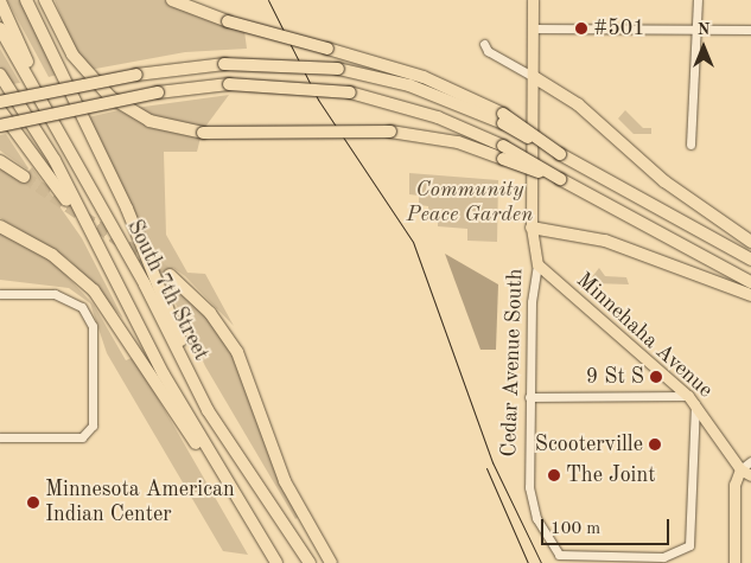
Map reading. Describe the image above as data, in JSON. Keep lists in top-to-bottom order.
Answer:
{
  "streets": {
    "highway": ["South 7th Street"],
    "main road": ["Minnehaha Avenue", "Cedar Avenue South"]
  },
  "crossings": [
    ["Minnehaha Avenue", "Cedar Avenue South"]
  ],
  "parks": ["Community Peace Garden"],
  "places": [
    "#501",
    "9 St S",
    "Scooterville",
    "The Joint",
    "Minnesota American Indian Center"
  ],
  "scale_bar": "100 m",
  "north": "top"
}
